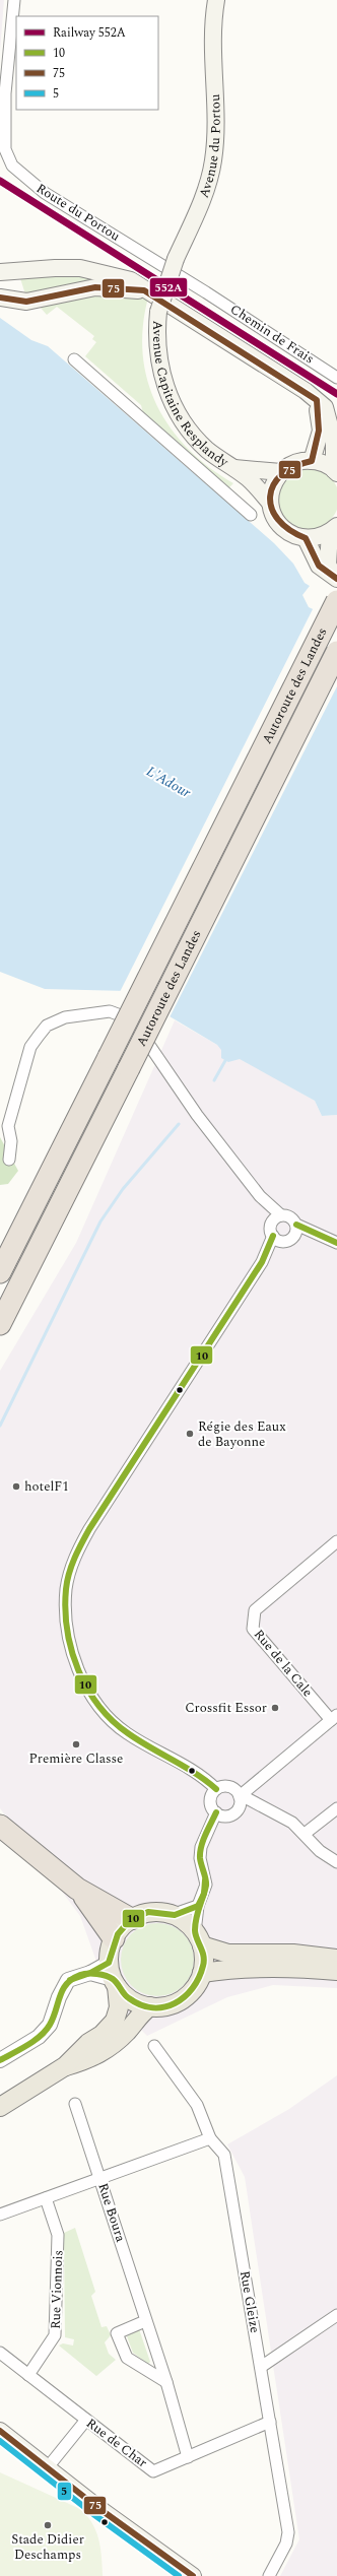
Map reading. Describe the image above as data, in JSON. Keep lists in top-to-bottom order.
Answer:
{
  "streets": {
    "highway": ["Autoroute des Landes"],
    "main road": ["Avenue du Portou", "Avenue Capitaine Resplandy"],
    "street": [
      "Route du Portou",
      "Chemin de Frais",
      "Rue de la Cale",
      "Rue Boura",
      "Rue Vionnois",
      "Rue Gleize",
      "Rue de Char"
    ]
  },
  "crossings": [
    ["Avenue du Portou", "Avenue Capitaine Resplandy"],
    ["Route du Portou", "Chemin de Frais"],
    ["Rue Boura", "Rue de Char"],
    ["Rue Vionnois", "Rue de Char"],
    ["Rue Gleize", "Rue de Char"]
  ],
  "water": ["L'Adour"],
  "places": [
    "Régie des Eaux de Bayonne",
    "hotelF1",
    "Crossfit Essor",
    "Première Classe",
    "Stade Didier Deschamps"
  ],
  "lines": [
    "rail line 552A",
    "transit line 75",
    "transit line 10",
    "transit line 5"
  ],
  "legend": [
    "Railway 552A",
    "10",
    "75",
    "5"
  ]
}
